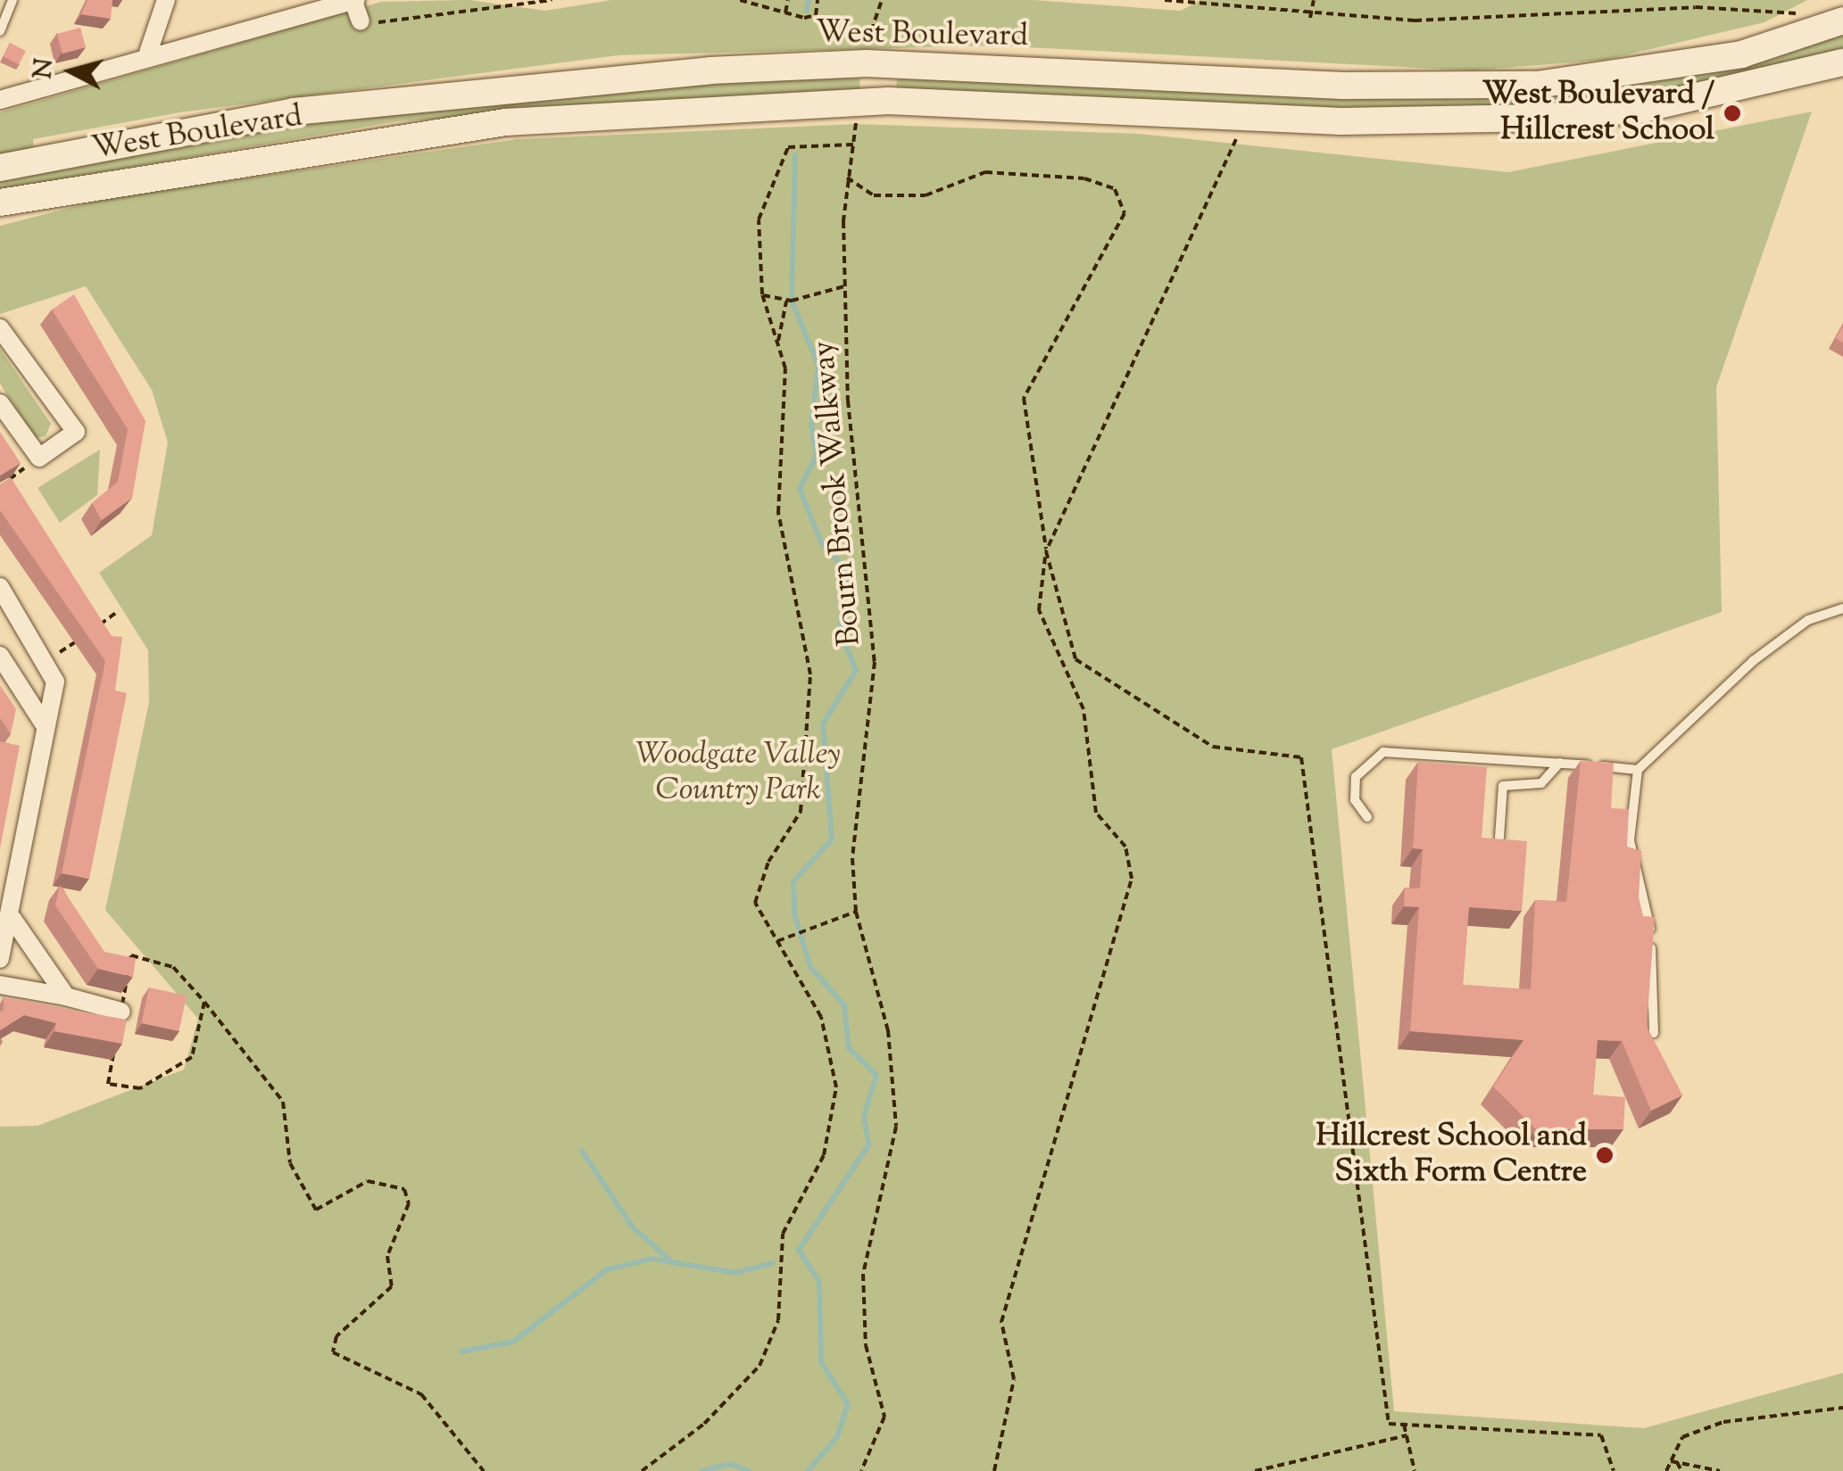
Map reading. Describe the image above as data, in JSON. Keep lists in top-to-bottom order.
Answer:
{
  "streets": {
    "main road": ["West Boulevard"],
    "path": ["Bourn Brook Walkway"]
  },
  "parks": ["Woodgate Valley Country Park"],
  "places": ["West Boulevard / Hillcrest School", "Hillcrest School and Sixth Form Centre"],
  "north": "left"
}
